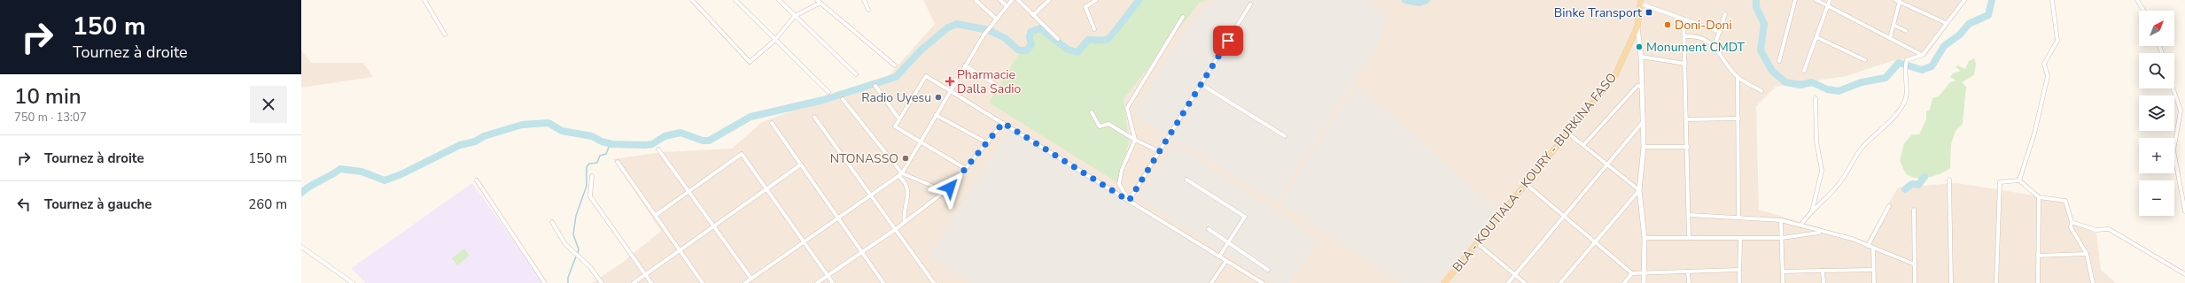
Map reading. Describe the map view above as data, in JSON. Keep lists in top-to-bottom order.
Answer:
{
  "streets": {
    "main road": ["BLA - KOUTIALA - KOURY - BURKINA FASO"]
  },
  "places": {
    "transit": ["Binke Transport"],
    "other": [
      "Doni-Doni",
      "Monument CMDT",
      "Radio Uyesu",
      "NTONASSO"
    ],
    "health": ["Pharmacie Dalla Sadio"]
  },
  "north": "top right",
  "page": {
    "turn": ["150 m", "Tournez à droite"],
    "map_buttons": ["+", "−"],
    "heading": ["10 min", "750 m · 13:07"],
    "list": [
      {
        "name": "Tournez à droite",
        "value": "150 m"
      },
      {
        "name": "Tournez à gauche",
        "value": "260 m"
      }
    ]
  }
}
